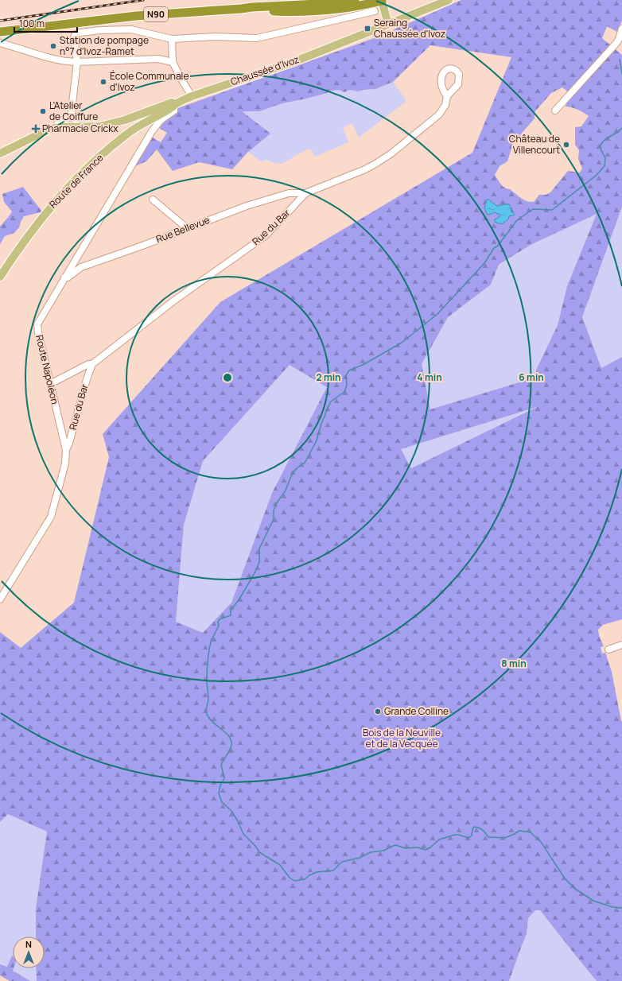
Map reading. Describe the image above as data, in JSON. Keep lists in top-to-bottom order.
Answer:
{
  "streets": {
    "highway": ["N90"],
    "main road": ["Chaussée d'Ivoz", "Route de France"],
    "street": ["Rue du Bar", "Rue Bellevue", "Route Napoléon"]
  },
  "crossings": [
    ["Chaussée d'Ivoz", "Route de France"],
    ["Chaussée d'Ivoz", "Route Napoléon"],
    ["Route de France", "Route Napoléon"],
    ["Rue du Bar", "Rue Bellevue"],
    ["Rue du Bar", "Route Napoléon"],
    ["Rue Bellevue", "Route Napoléon"]
  ],
  "parks": ["Bois de la Neuville et de la Vecquée"],
  "places": {
    "transit": ["Seraing Chaussée d'Ivoz"],
    "other": [
      "Station de pompage n°7 d'Ivoz-Ramet",
      "École Communale d'Ivoz",
      "L'Atelier de Coiffure",
      "Château de Villencourt",
      "Grande Colline"
    ],
    "health": ["Pharmacie Crickx"]
  },
  "scale_bar": "100 m",
  "north": "top",
  "rings": [
    "2 min",
    "4 min",
    "6 min",
    "8 min"
  ]
}
